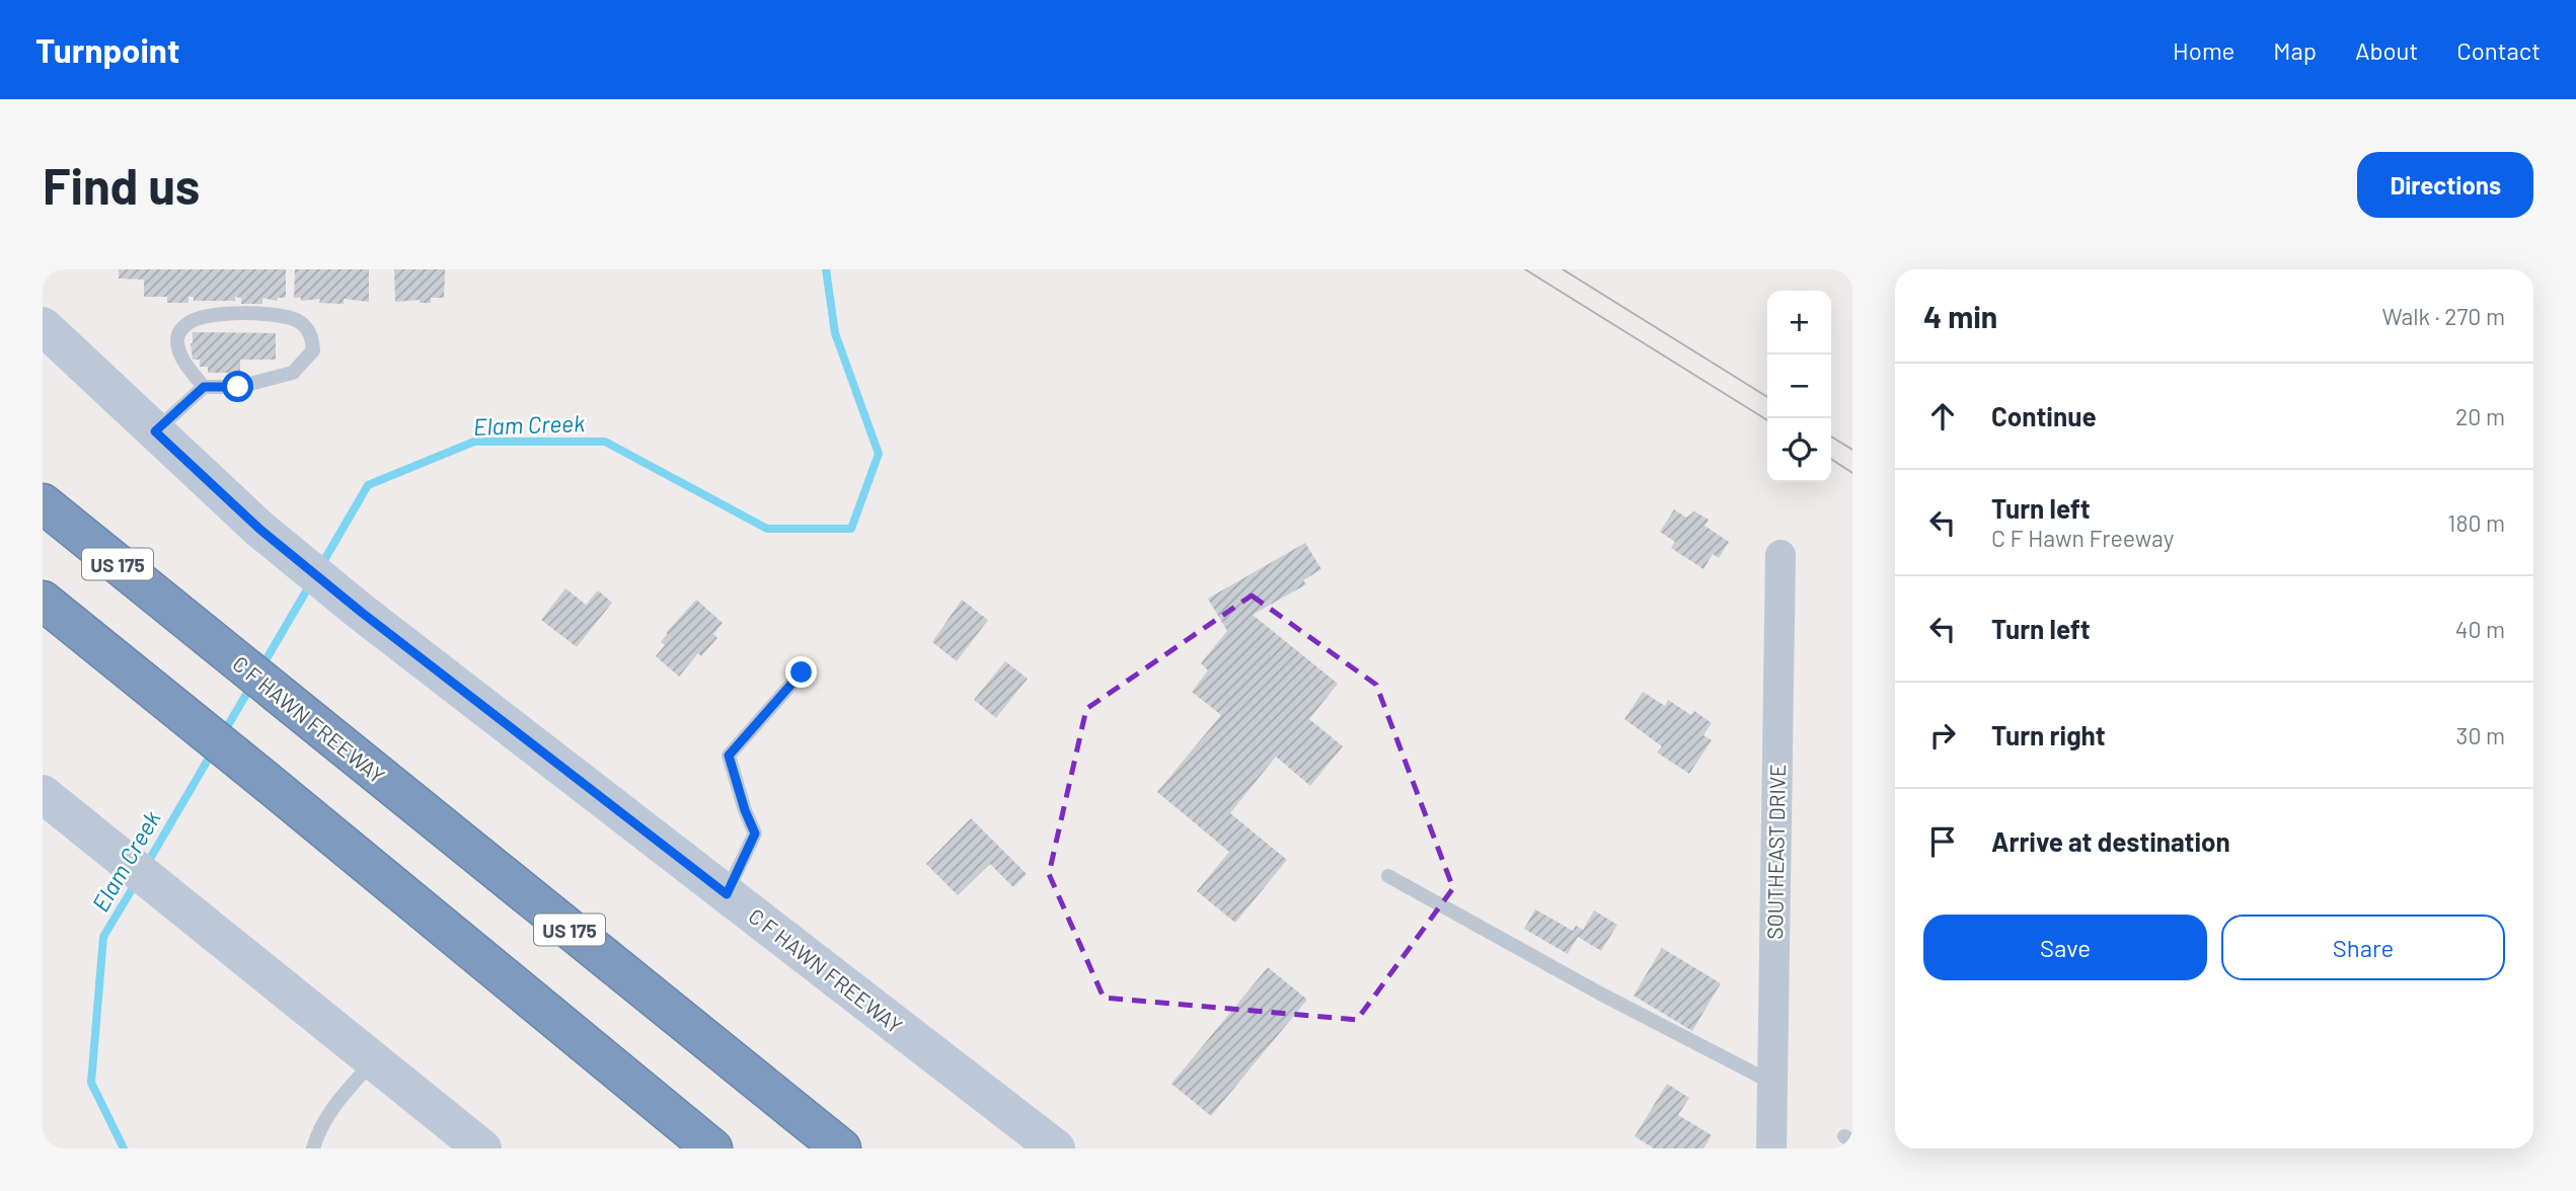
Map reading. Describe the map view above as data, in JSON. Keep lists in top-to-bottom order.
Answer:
{
  "streets": {
    "highway": ["US 175", "C F HAWN FREEWAY"],
    "street": ["SOUTHEAST DRIVE"]
  },
  "water": ["Elam Creek"],
  "page": {
    "header": "Turnpoint",
    "nav": [
      "Home",
      "Map",
      "About",
      "Contact"
    ],
    "buttons": [
      "Directions",
      ["Save", "Share"]
    ],
    "title": "Find us",
    "heading": ["4 min", "Walk · 270 m"],
    "map_buttons": ["+", "−"],
    "list": [
      ["Continue", "20 m"],
      ["Turn left", "C F Hawn Freeway", "180 m"],
      ["Turn left", "40 m"],
      ["Turn right", "30 m"],
      "Arrive at destination"
    ]
  }
}
